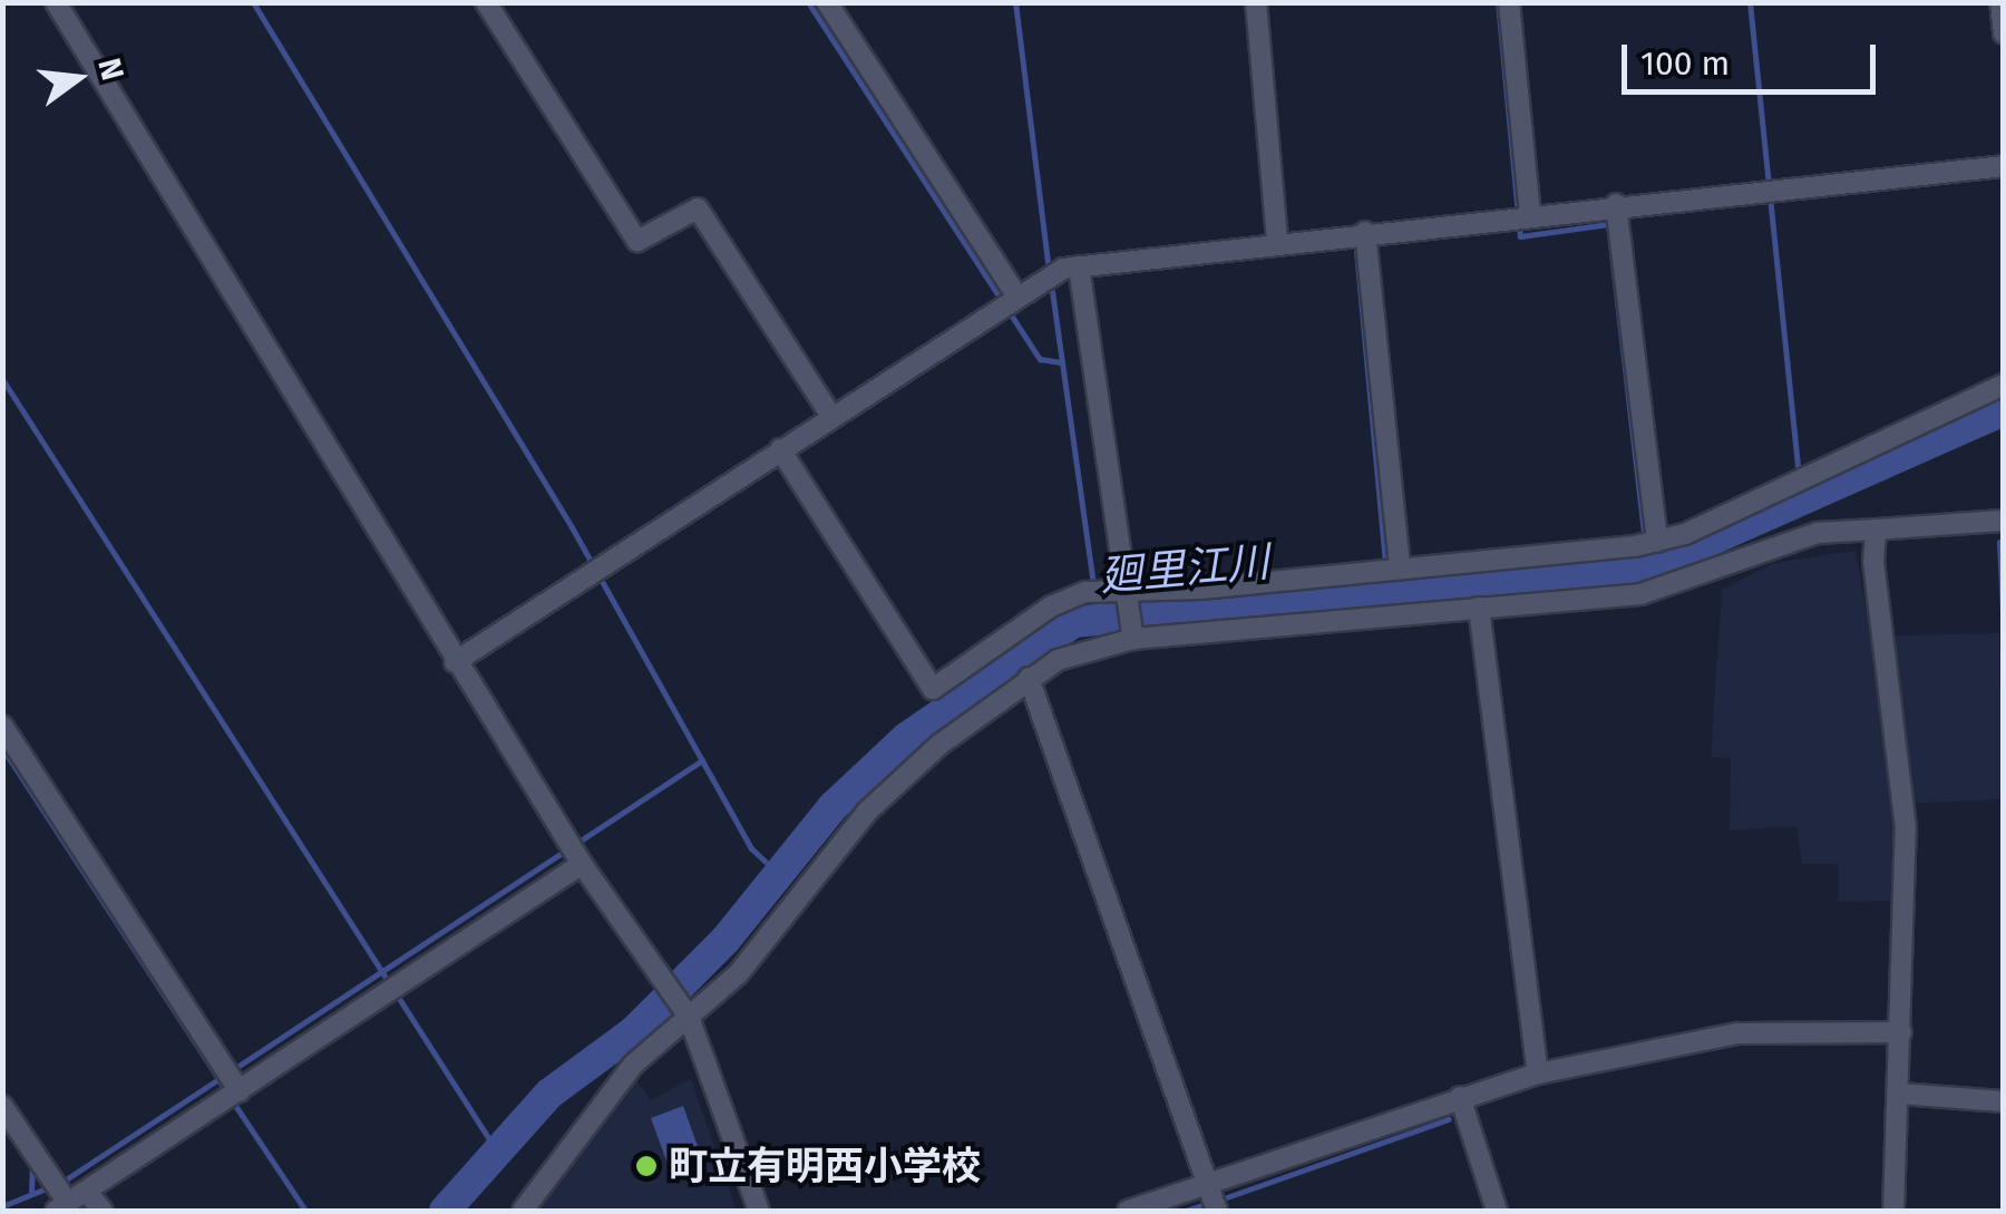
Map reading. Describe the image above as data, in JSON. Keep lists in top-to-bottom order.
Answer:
{
  "water": ["廻里江川"],
  "places": ["町立有明西小学校"],
  "scale_bar": "100 m",
  "north": "right"
}
